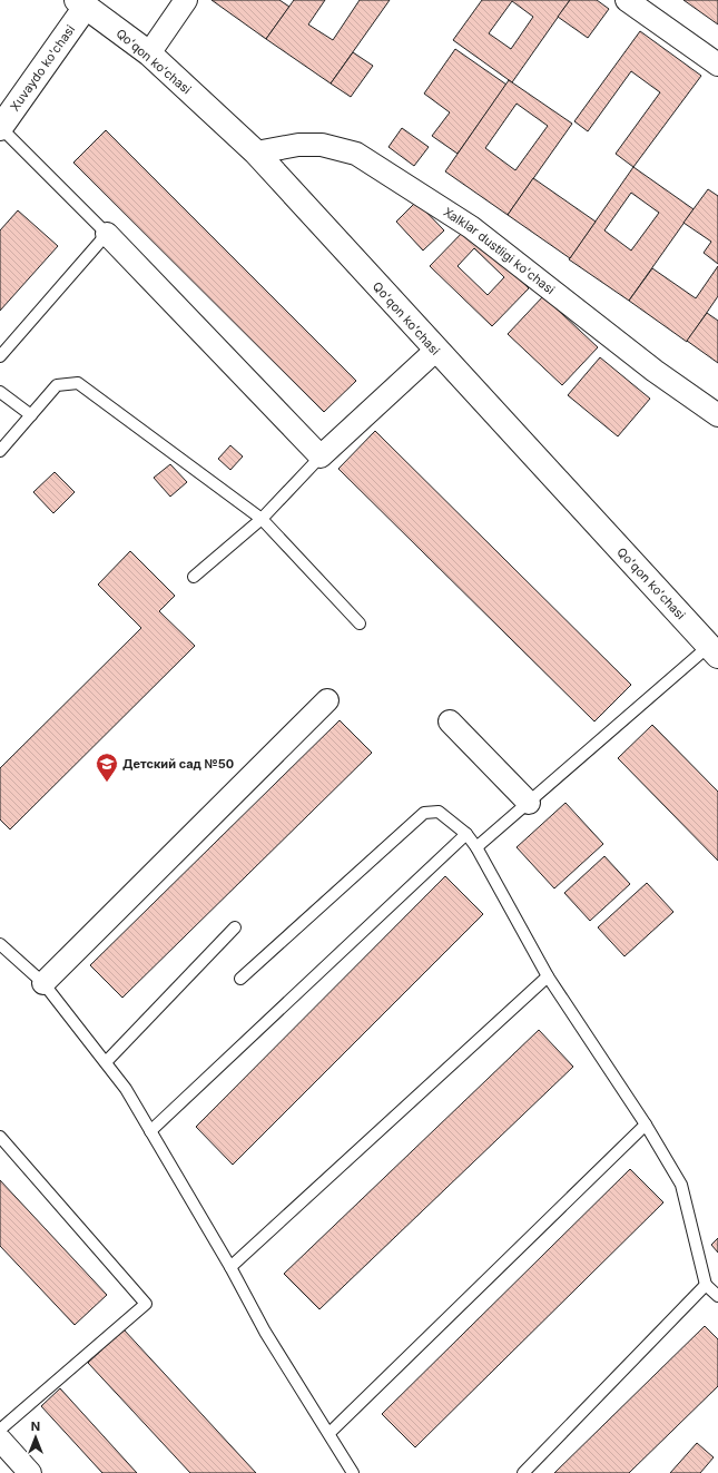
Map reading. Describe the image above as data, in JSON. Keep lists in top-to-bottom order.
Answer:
{
  "streets": {
    "street": ["Qoʻqon koʻchasi", "Xuvaydo ko'chasi", "Xalklar dustligi ko'chasi"]
  },
  "crossings": [
    ["Qoʻqon koʻchasi", "Xuvaydo ko'chasi"],
    ["Qoʻqon koʻchasi", "Xalklar dustligi ko'chasi"]
  ],
  "places": {
    "school or university": ["Детский сад №50"]
  },
  "north": "top"
}
